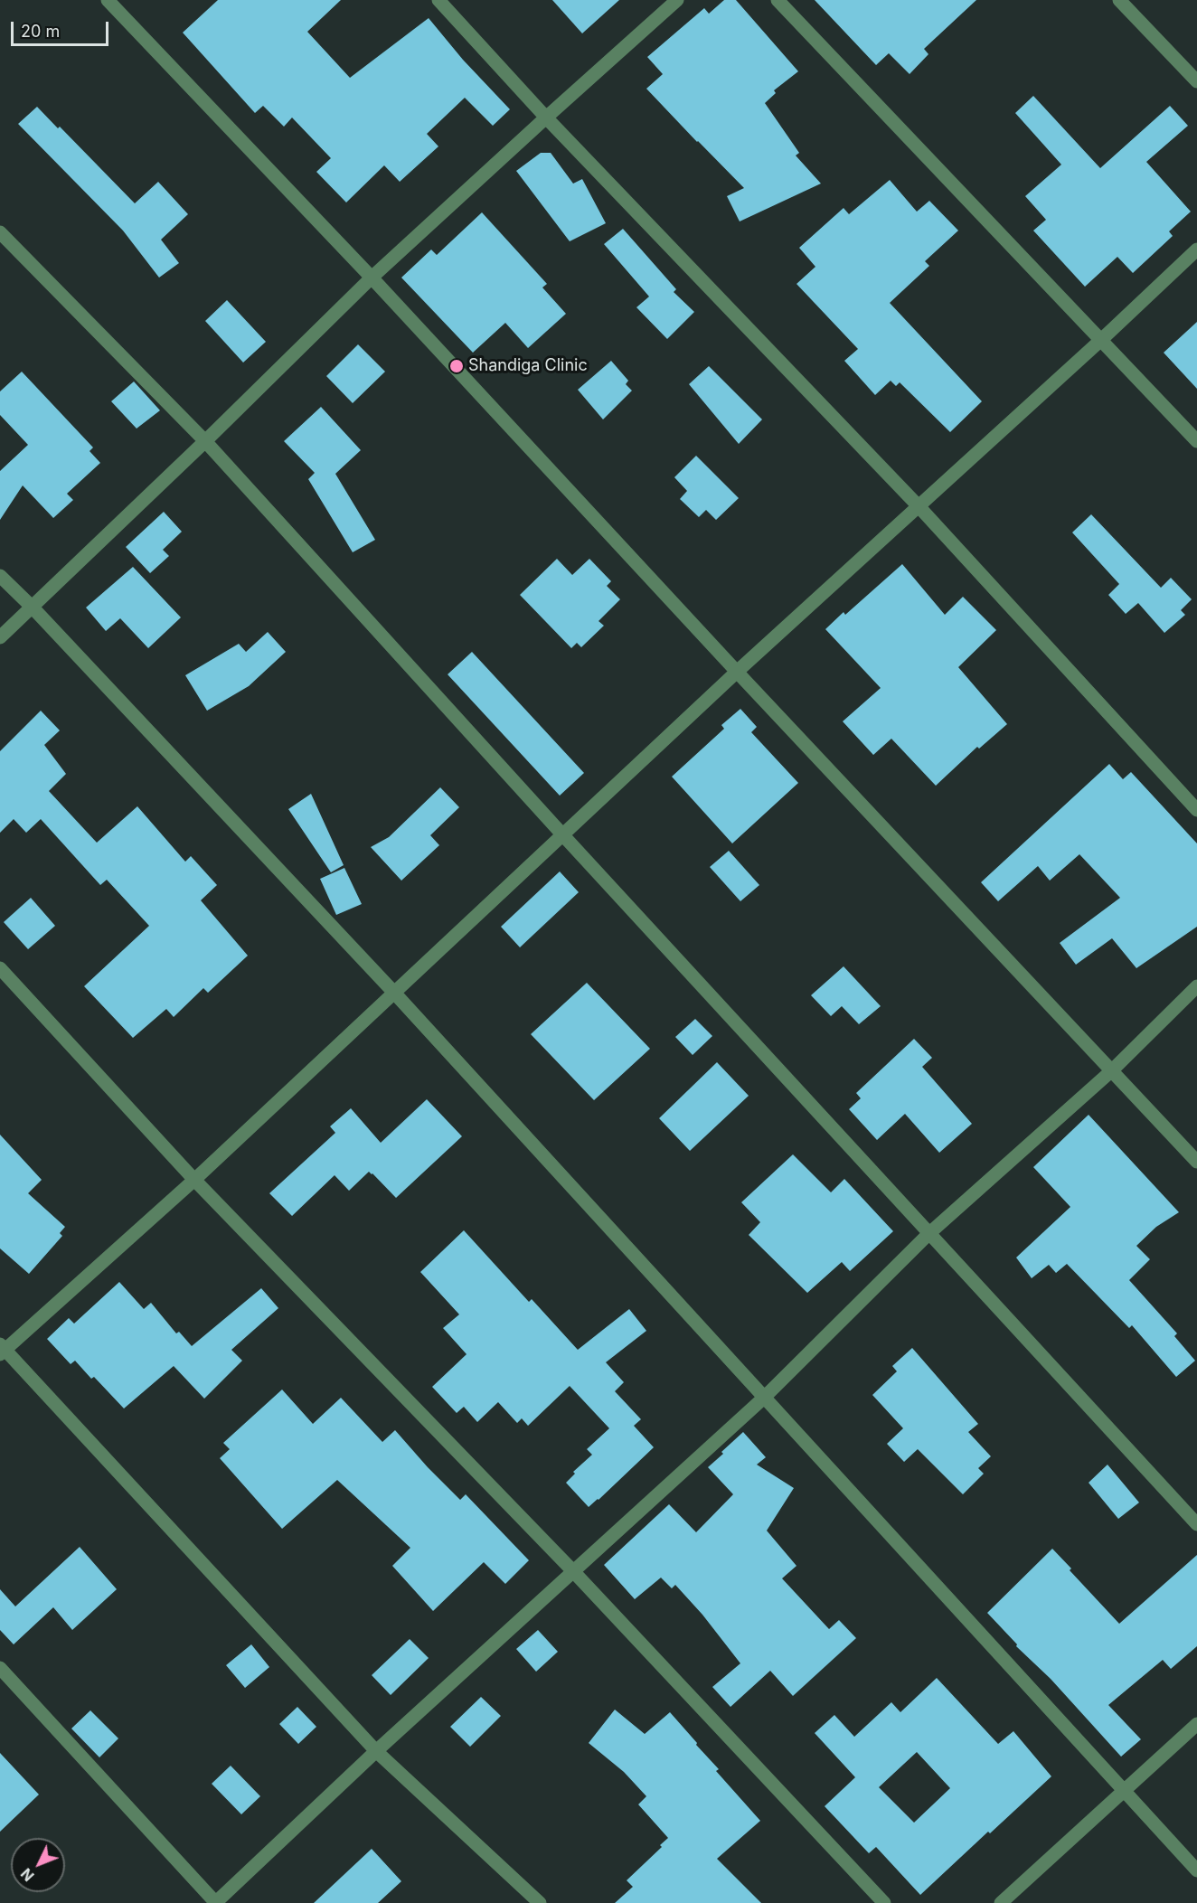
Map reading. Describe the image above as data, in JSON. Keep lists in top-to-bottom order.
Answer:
{
  "places": ["Shandiga Clinic"],
  "scale_bar": "20 m",
  "north": "bottom left"
}
